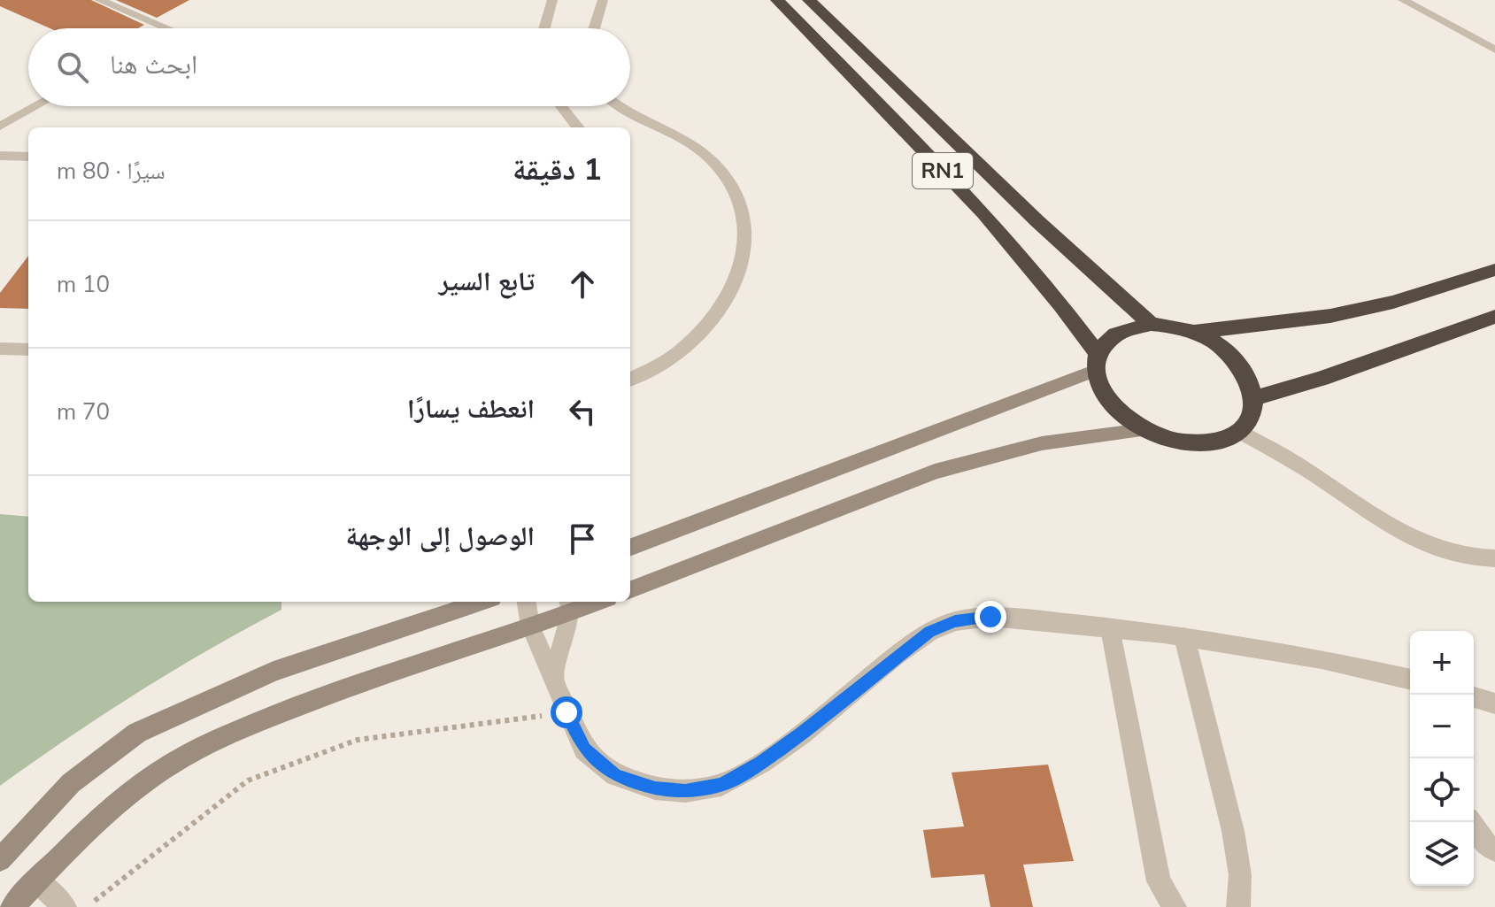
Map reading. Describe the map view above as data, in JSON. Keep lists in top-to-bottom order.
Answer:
{
  "streets": {
    "highway": ["RN1"]
  },
  "page": {
    "search": "ابحث هنا",
    "heading": ["1 دقيقة", "سيرًا · 80 m"],
    "list": [
      ["تابع السير", "10 m"],
      ["انعطف يسارًا", "70 m"],
      "الوصول إلى الوجهة"
    ],
    "map_buttons": ["+", "−"]
  }
}
